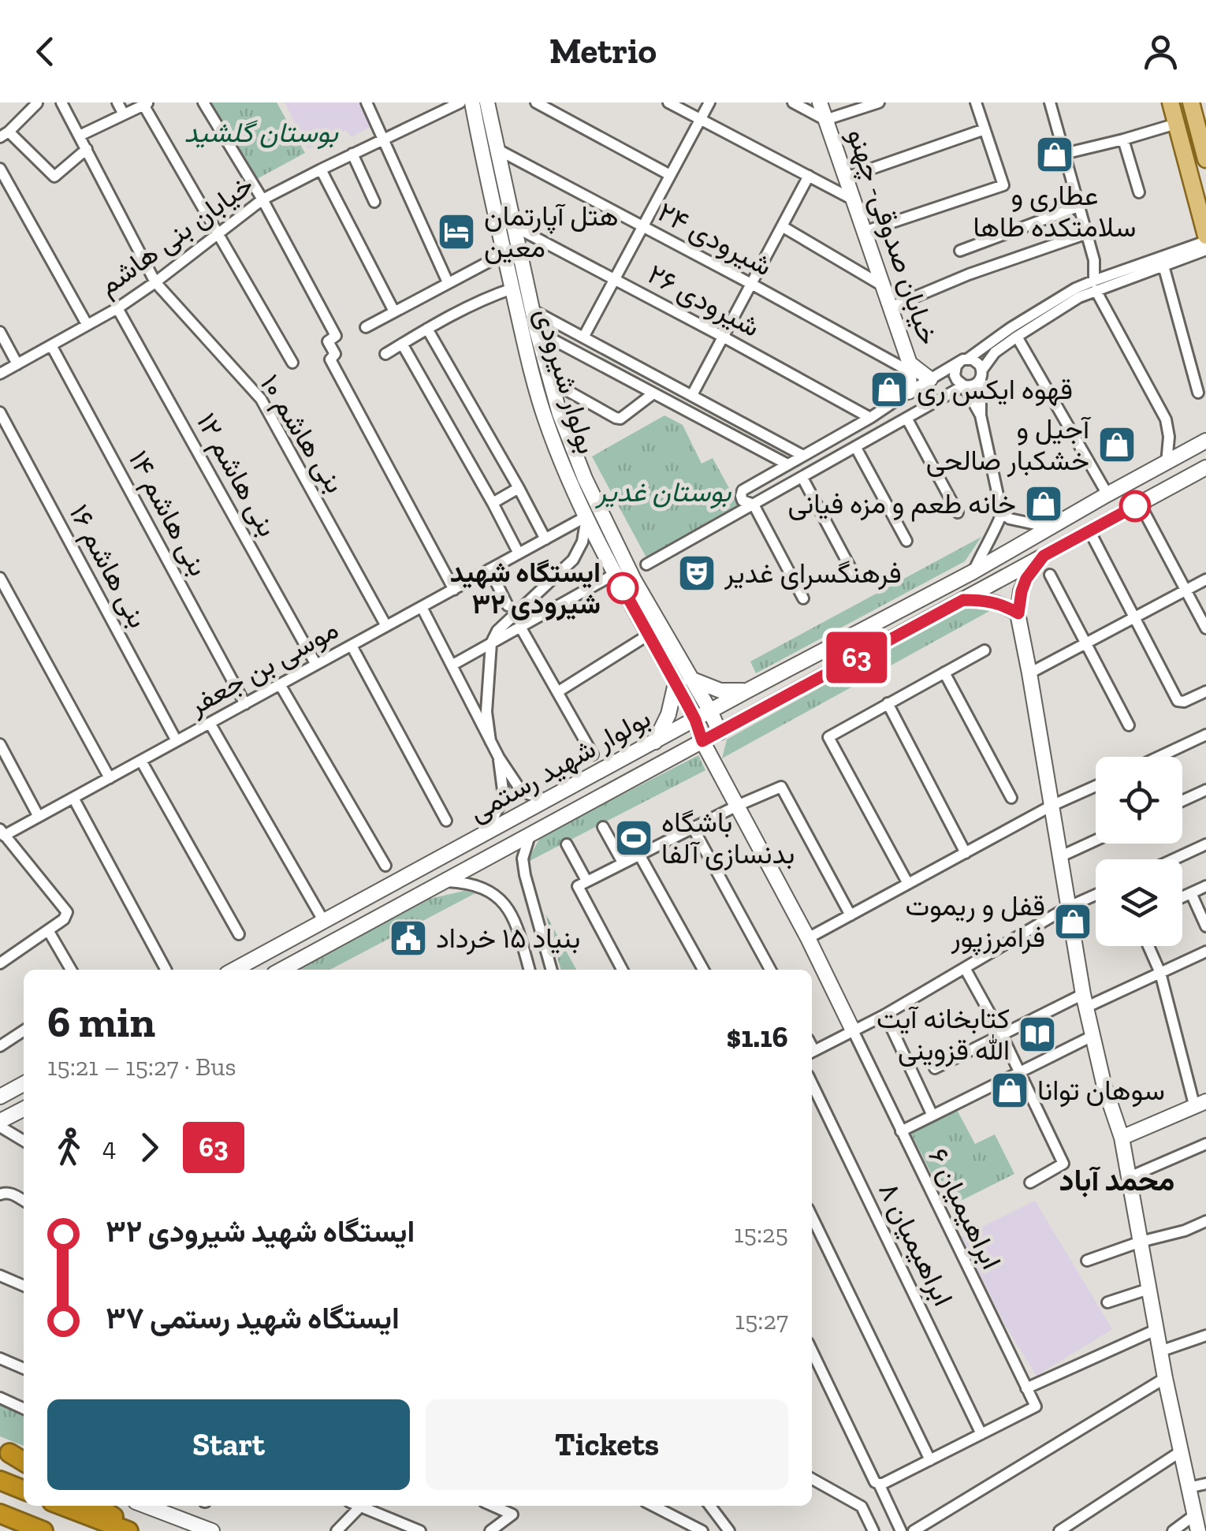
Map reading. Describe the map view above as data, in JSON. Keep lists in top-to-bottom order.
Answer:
{
  "streets": {
    "main road": ["خیابان صدوقی- چهنو", "بولوار شیرودی", "بولوار شهید رستمی"],
    "street": [
      "خیابان بنی هاشم",
      "شیرودی ۲۴",
      "شیرودی ۲۶",
      "بنی هاشم ۱۰",
      "بنی هاشم ۱۲",
      "بنی هاشم ۱۴",
      "بنی هاشم ۱۶",
      "موسی بن جعفر",
      "ابراهیمیان ۶",
      "ابراهیمیان ۸"
    ]
  },
  "crossings": [
    ["خیابان بنی هاشم", "بنی هاشم ۱۰"],
    ["خیابان بنی هاشم", "بنی هاشم ۱۲"],
    ["خیابان بنی هاشم", "بنی هاشم ۱۴"],
    ["خیابان صدوقی- چهنو", "شیرودی ۲۴"],
    ["شیرودی ۲۴", "بولوار شیرودی"],
    ["شیرودی ۲۶", "بولوار شیرودی"],
    ["بولوار شیرودی", "موسی بن جعفر"],
    ["بولوار شیرودی", "بولوار شهید رستمی"],
    ["بولوار شیرودی", "ابراهیمیان ۶"],
    ["بنی هاشم ۱۰", "موسی بن جعفر"],
    ["بنی هاشم ۱۲", "موسی بن جعفر"],
    ["بنی هاشم ۱۴", "موسی بن جعفر"],
    ["بنی هاشم ۱۶", "موسی بن جعفر"],
    ["ابراهیمیان ۶", "ابراهیمیان ۸"]
  ],
  "districts": ["محمد آباد"],
  "parks": ["بوستان گلشید", "بوستان غدیر"],
  "places": {
    "shop": [
      "عطاری و سلامتکده طاها",
      "قهوه ایکس ری",
      "آجیل و خشکبار صالحی",
      "خانه طعم و مزه فیانی",
      "قفل و ریموت فرامرزپور",
      "سوهان توانا"
    ],
    "hotel": ["هتل آپارتمان معین"],
    "theatre": ["فرهنگسرای غدیر"],
    "other": ["ایستگاه شهید شیرودی ۳۲"],
    "sports": ["باشگاه بدنسازی آلفا"],
    "public building": ["بنیاد ۱۵ خرداد"],
    "library": ["کتابخانه آیت الله قزوینی"]
  },
  "lines": ["bus line 63"],
  "page": {
    "header": "Metrio",
    "on_map": "63",
    "heading": ["6 min", "15:21 – 15:27 · Bus", "$1.16"],
    "legs": ["4", "63"],
    "list": [
      {
        "name": "ایستگاه شهید شیرودی ۳۲",
        "value": "15:25"
      },
      {
        "name": "ایستگاه شهید رستمی ۳۷",
        "value": "15:27"
      }
    ],
    "buttons": ["Start", "Tickets"]
  }
}
